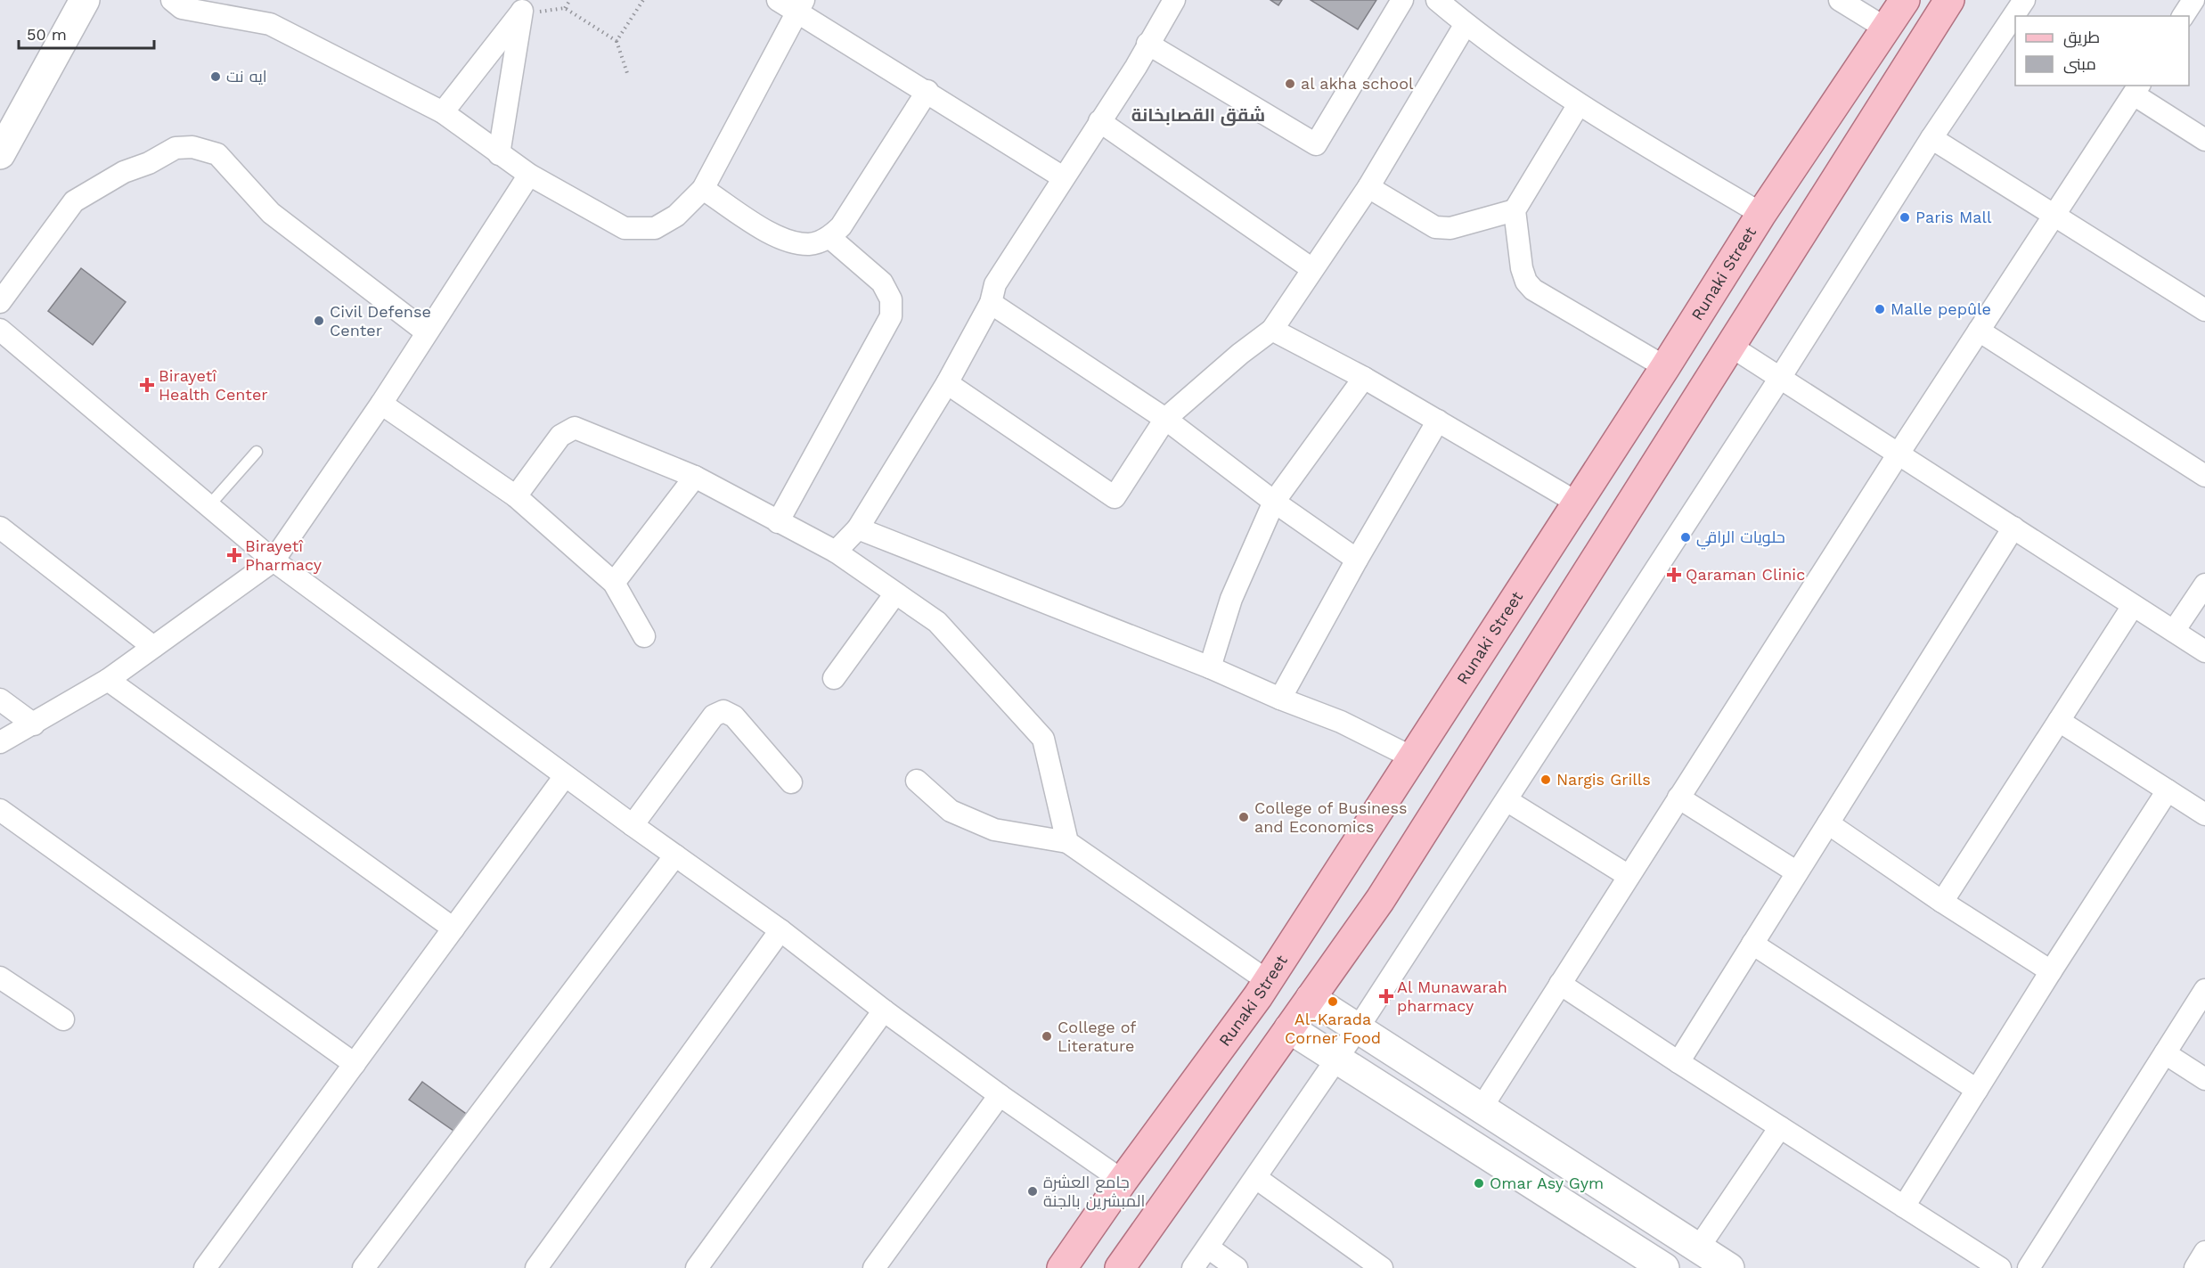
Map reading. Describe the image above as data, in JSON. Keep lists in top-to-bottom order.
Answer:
{
  "streets": {
    "main road": ["Runaki Street"]
  },
  "districts": ["شقق القصابخانة"],
  "places": {
    "other": [
      "ايه نت",
      "al akha school",
      "Paris Mall",
      "Malle pepûle",
      "Civil Defense Center",
      "حلويات الراقي",
      "Nargis Grills",
      "College of Business and Economics",
      "Al-Karada Corner Food",
      "College of Literature",
      "Omar Asy Gym",
      "جامع العشرة المبشرين بالجنة"
    ],
    "health": [
      "Birayetî Health Center",
      "Birayetî Pharmacy",
      "Qaraman Clinic",
      "Al Munawarah pharmacy"
    ]
  },
  "legend": ["طريق", "مبنى"],
  "scale_bar": "50 m"
}
